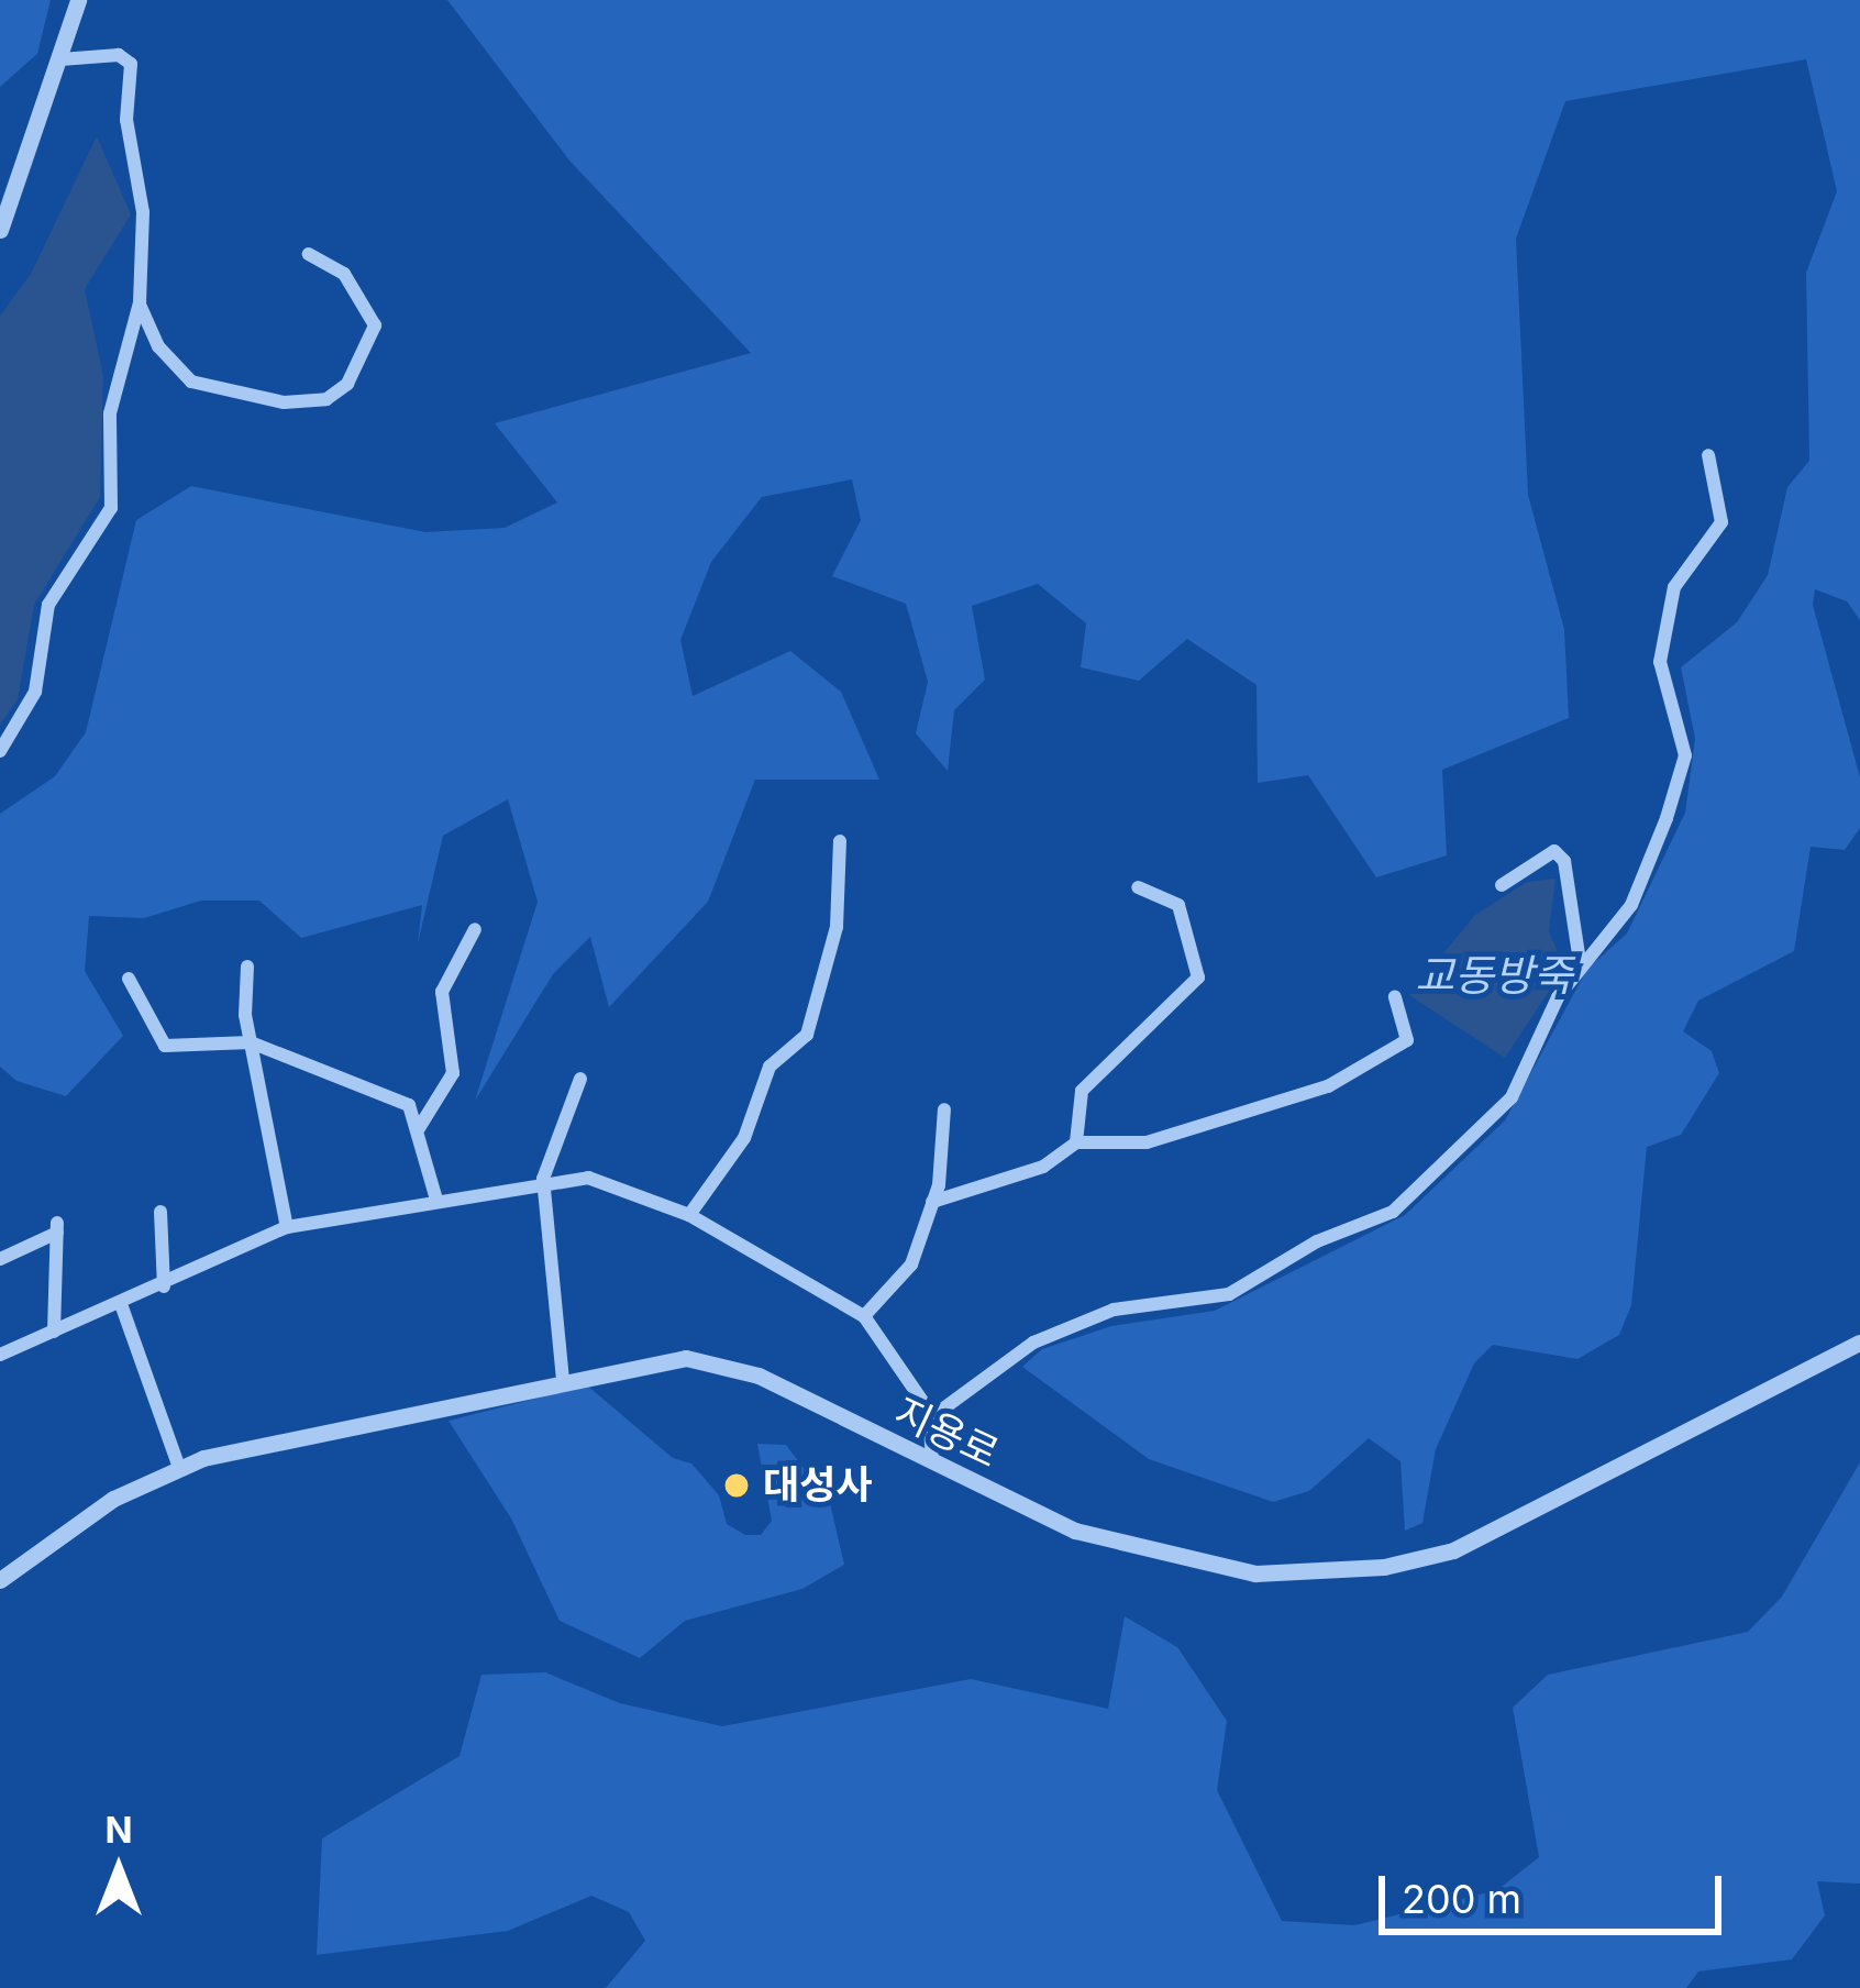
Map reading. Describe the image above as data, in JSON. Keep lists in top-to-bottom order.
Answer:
{
  "streets": {
    "street": ["지용로"]
  },
  "water": ["교동방죽"],
  "places": ["대성사"],
  "scale_bar": "200 m",
  "north": "top"
}
